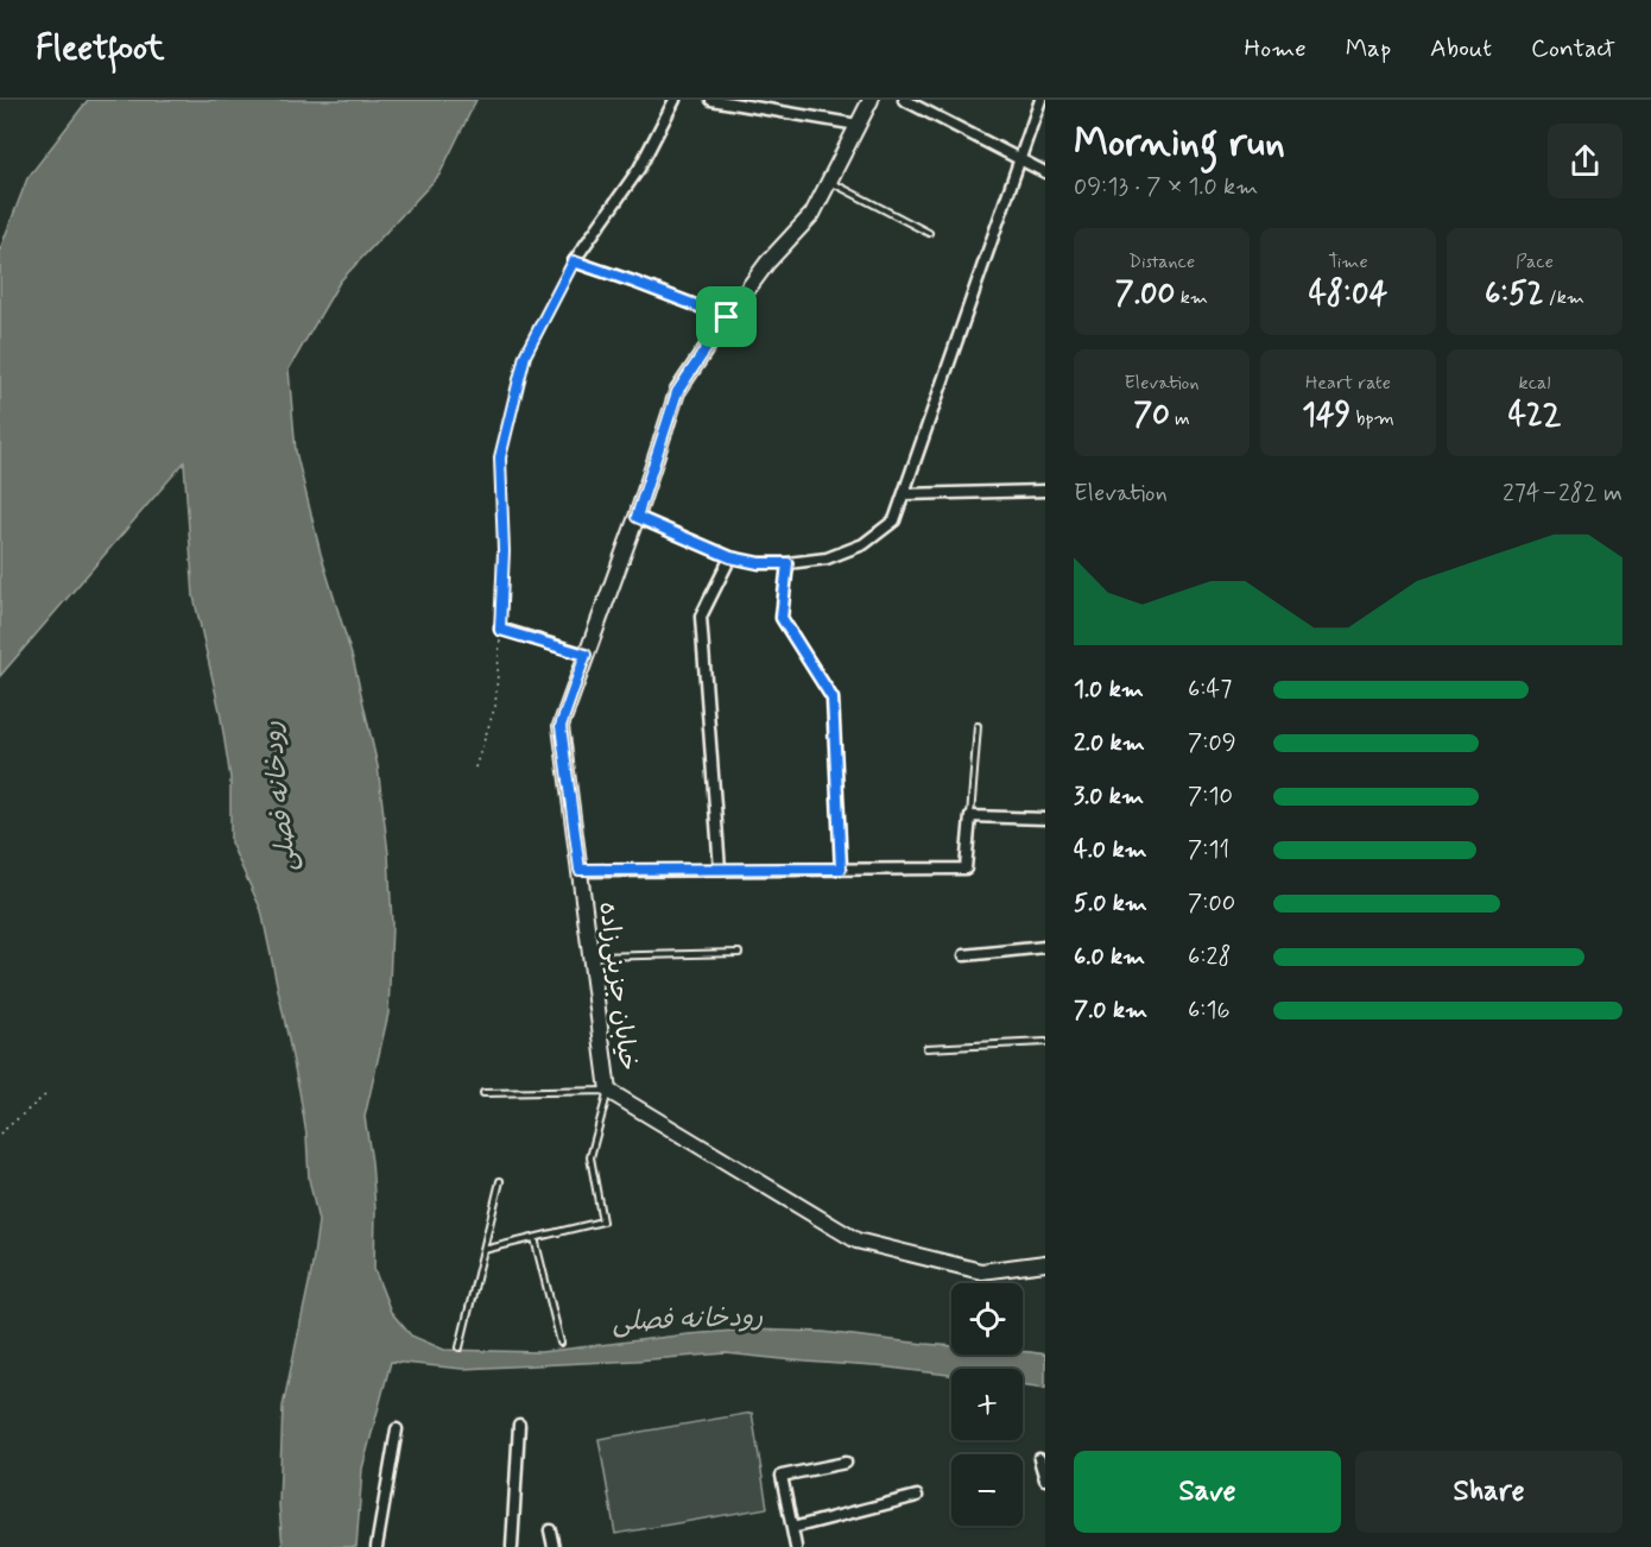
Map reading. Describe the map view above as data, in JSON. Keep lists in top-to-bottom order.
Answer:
{
  "streets": {
    "street": ["خیابان جزینی‌زاده"]
  },
  "water": ["رودخانه فصلی"],
  "page": {
    "header": "Fleetfoot",
    "nav": [
      "Home",
      "Map",
      "About",
      "Contact"
    ],
    "heading": ["Morning run", "09:13 · 7 × 1.0 km"],
    "stats": [
      ["Distance", "7.00 km"],
      ["Time", "48:04"],
      ["Pace", "6:52 /km"],
      ["Elevation", "70 m"],
      ["Heart rate", "149 bpm"],
      ["kcal", "422"]
    ],
    "chart": ["Elevation", "274–282 m"],
    "list": [
      {
        "name": "1.0 km",
        "note": "6:47"
      },
      {
        "name": "2.0 km",
        "note": "7:09"
      },
      {
        "name": "3.0 km",
        "note": "7:10"
      },
      {
        "name": "4.0 km",
        "note": "7:11"
      },
      {
        "name": "5.0 km",
        "note": "7:00"
      },
      {
        "name": "6.0 km",
        "note": "6:28"
      },
      {
        "name": "7.0 km",
        "note": "6:16"
      }
    ],
    "map_buttons": ["+", "−"],
    "buttons": ["Save", "Share"]
  }
}
